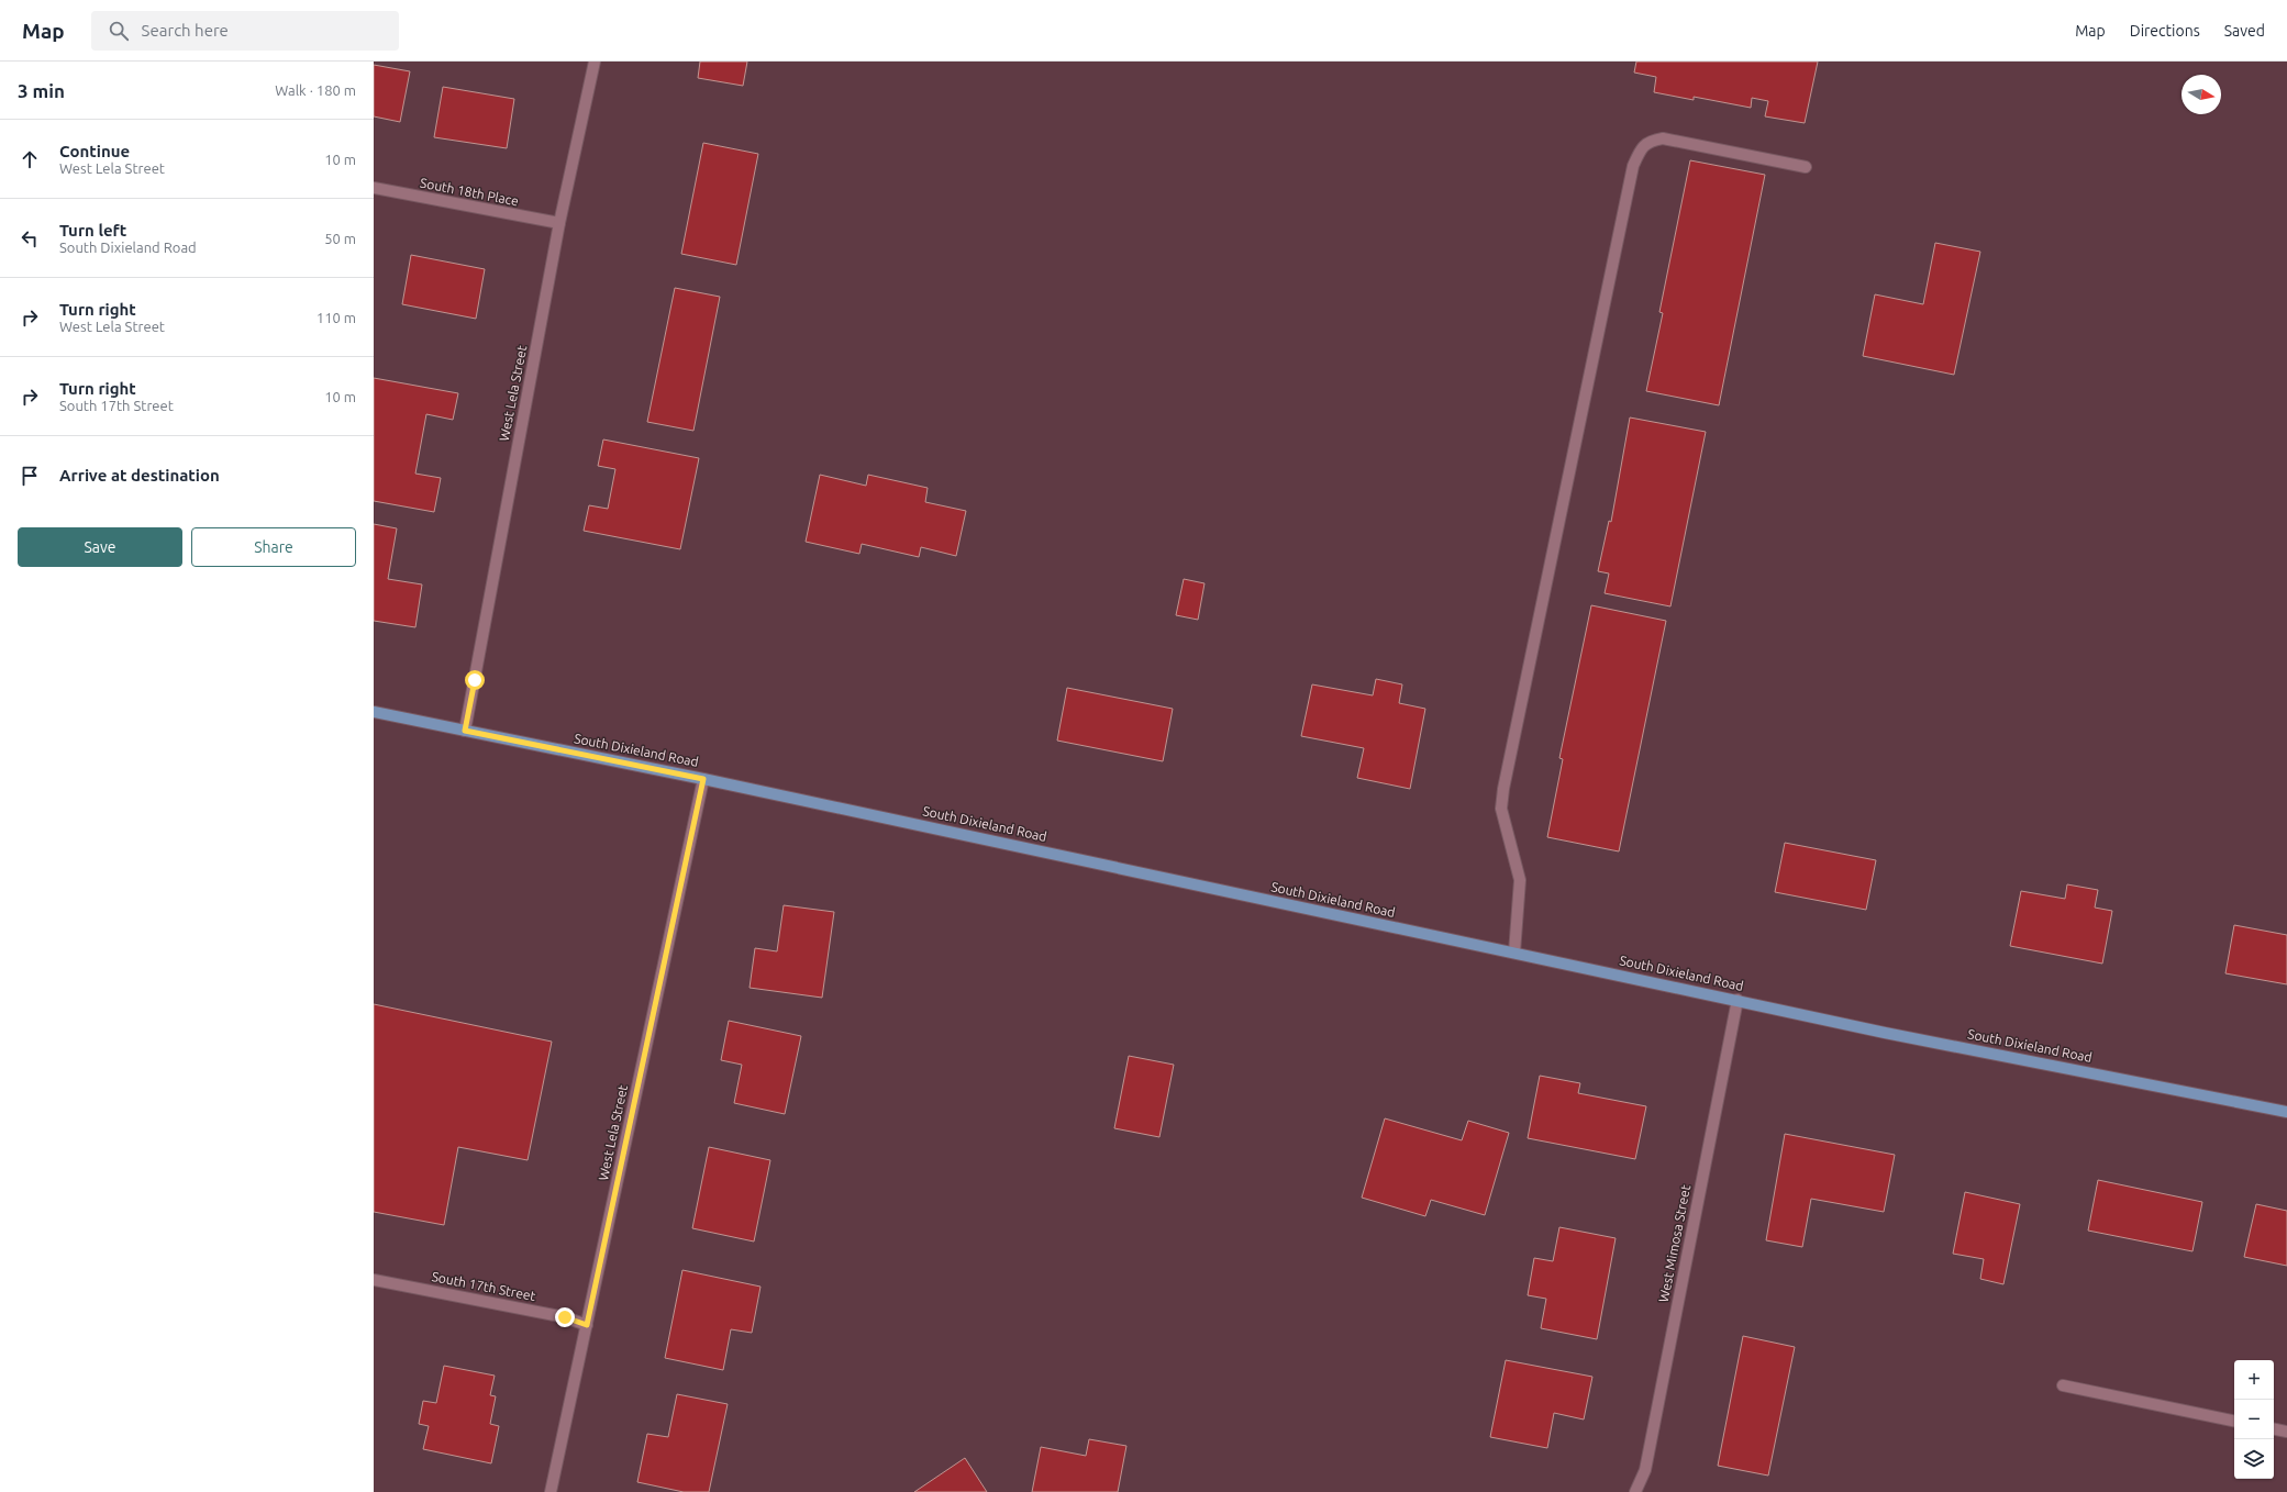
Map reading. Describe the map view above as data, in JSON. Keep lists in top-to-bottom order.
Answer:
{
  "streets": {
    "main road": ["South Dixieland Road"],
    "street": [
      "South 18th Place",
      "West Lela Street",
      "West Mimosa Street",
      "South 17th Street"
    ]
  },
  "crossings": [
    ["South 18th Place", "West Lela Street"],
    ["West Lela Street", "South Dixieland Road"],
    ["West Lela Street", "South 17th Street"],
    ["South Dixieland Road", "West Mimosa Street"]
  ],
  "north": "right",
  "page": {
    "header": "Map",
    "search": "Search here",
    "nav": ["Map", "Directions", "Saved"],
    "heading": ["3 min", "Walk · 180 m"],
    "list": [
      ["Continue", "West Lela Street", "10 m"],
      ["Turn left", "South Dixieland Road", "50 m"],
      ["Turn right", "West Lela Street", "110 m"],
      ["Turn right", "South 17th Street", "10 m"],
      "Arrive at destination"
    ],
    "buttons": ["Save", "Share"],
    "map_buttons": ["+", "−"]
  }
}
